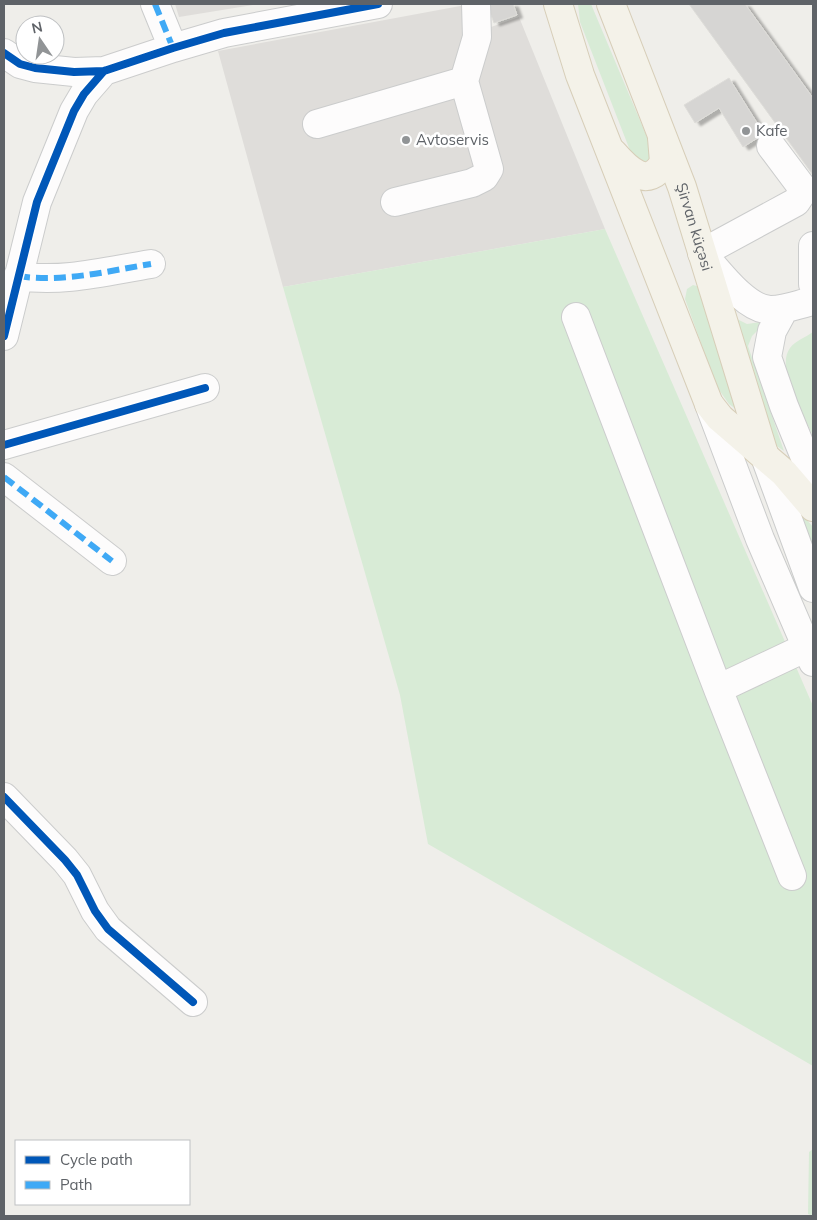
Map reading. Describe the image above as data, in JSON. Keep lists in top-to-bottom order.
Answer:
{
  "streets": {
    "main road": ["Şirvan küçəsi"]
  },
  "places": ["Kafe", "Avtoservis"],
  "legend": ["Cycle path", "Path"],
  "north": "top"
}
